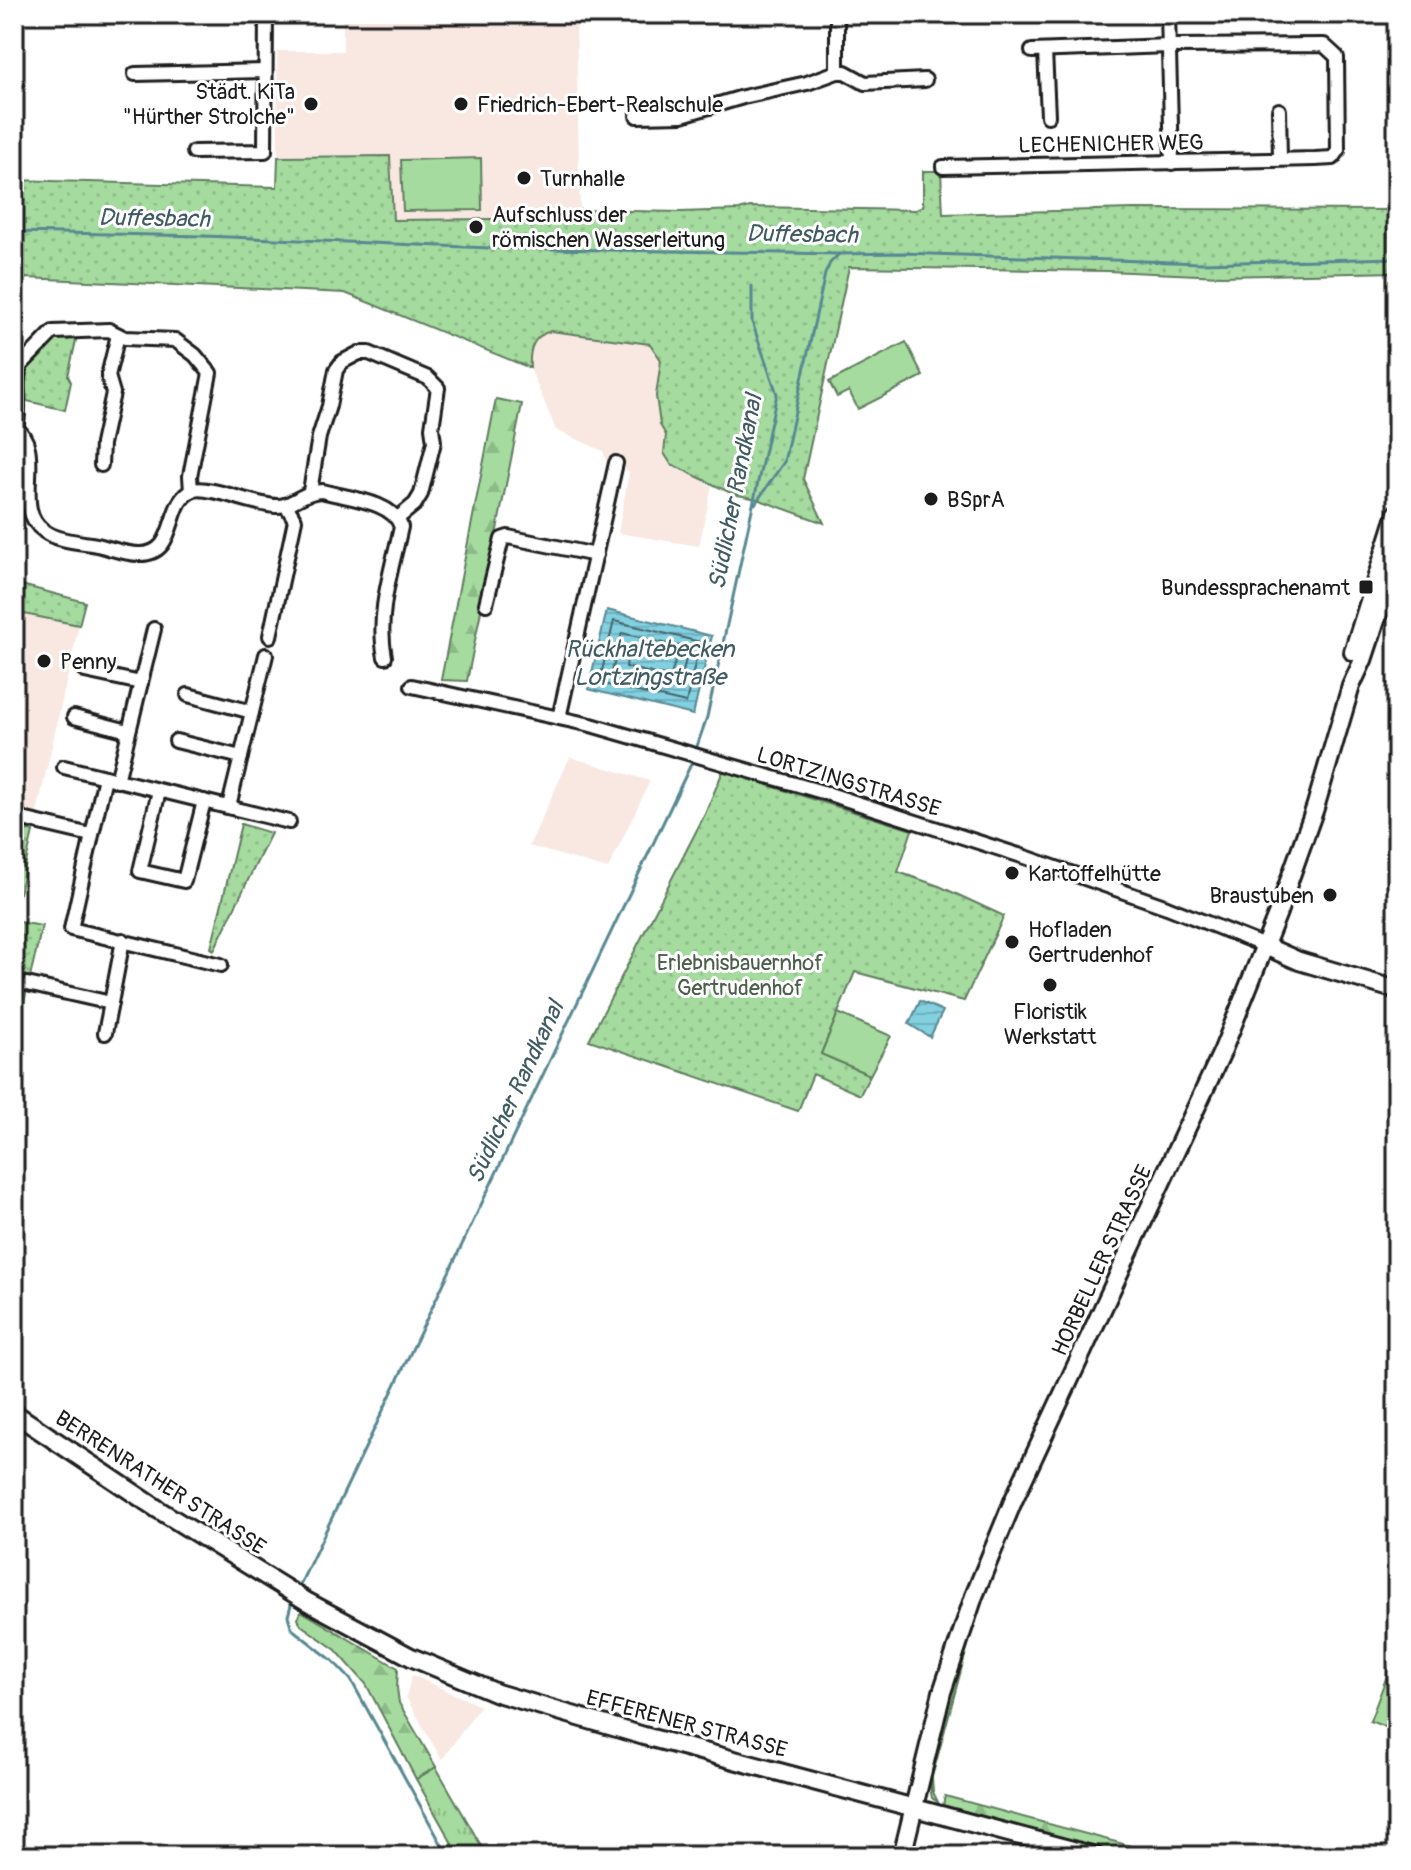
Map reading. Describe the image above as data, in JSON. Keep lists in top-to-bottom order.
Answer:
{
  "streets": {
    "street": [
      "LECHENICHER WEG",
      "LORTZINGSTRASSE",
      "HORBELLER STRASSE",
      "BERRENRATHER STRASSE",
      "EFFERENER STRASSE"
    ]
  },
  "crossings": [
    ["LORTZINGSTRASSE", "HORBELLER STRASSE"],
    ["HORBELLER STRASSE", "EFFERENER STRASSE"],
    ["BERRENRATHER STRASSE", "EFFERENER STRASSE"]
  ],
  "water": ["Duffesbach", "Südlicher Randkanal", "Rückhaltebecken Lortzingstraße"],
  "parks": ["Erlebnisbauernhof Gertrudenhof"],
  "places": {
    "other": [
      "Städt. KiTa \"Hürther Strolche\"",
      "Friedrich-Ebert-Realschule",
      "Turnhalle",
      "Aufschluss der römischen Wasserleitung",
      "BSprA",
      "Penny",
      "Kartoffelhütte",
      "Braustuben",
      "Hofladen Gertrudenhof",
      "Floristik Werkstatt"
    ],
    "transit": ["Bundessprachenamt"]
  }
}
